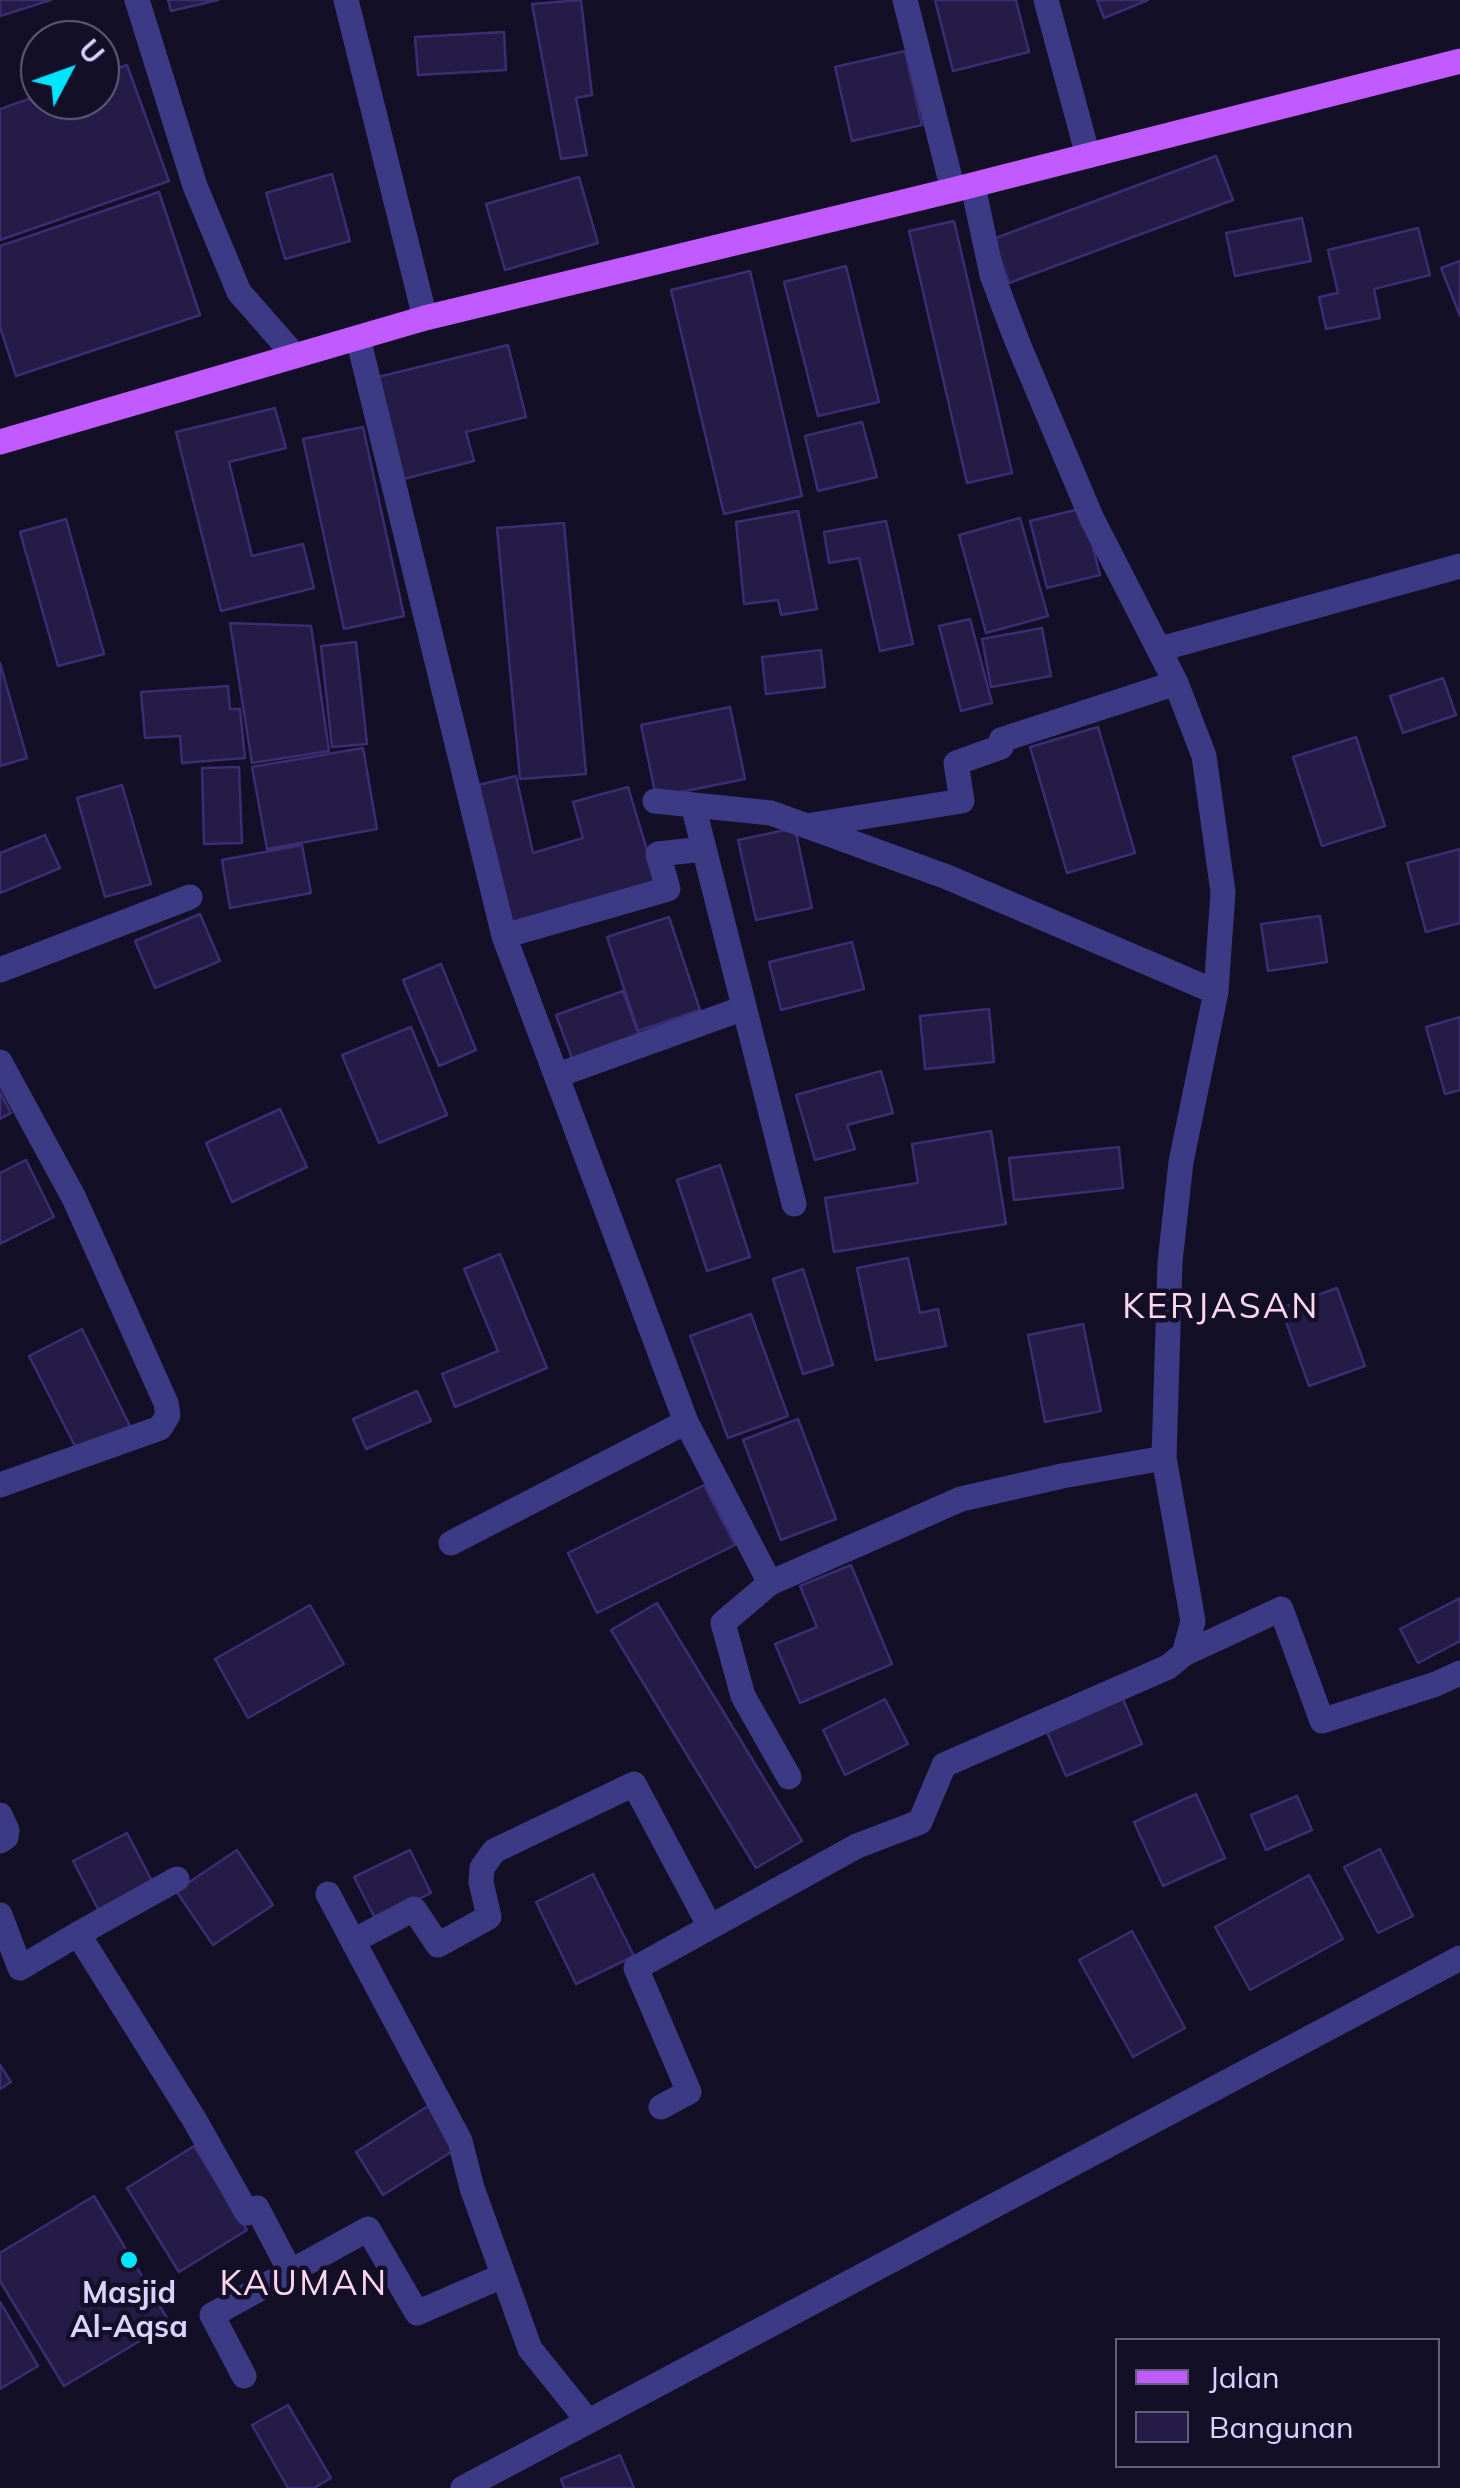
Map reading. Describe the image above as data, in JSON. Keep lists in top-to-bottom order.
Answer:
{
  "districts": ["KERJASAN", "KAUMAN"],
  "places": ["Masjid Al-Aqsa"],
  "legend": ["Jalan", "Bangunan"],
  "north": "top right"
}
